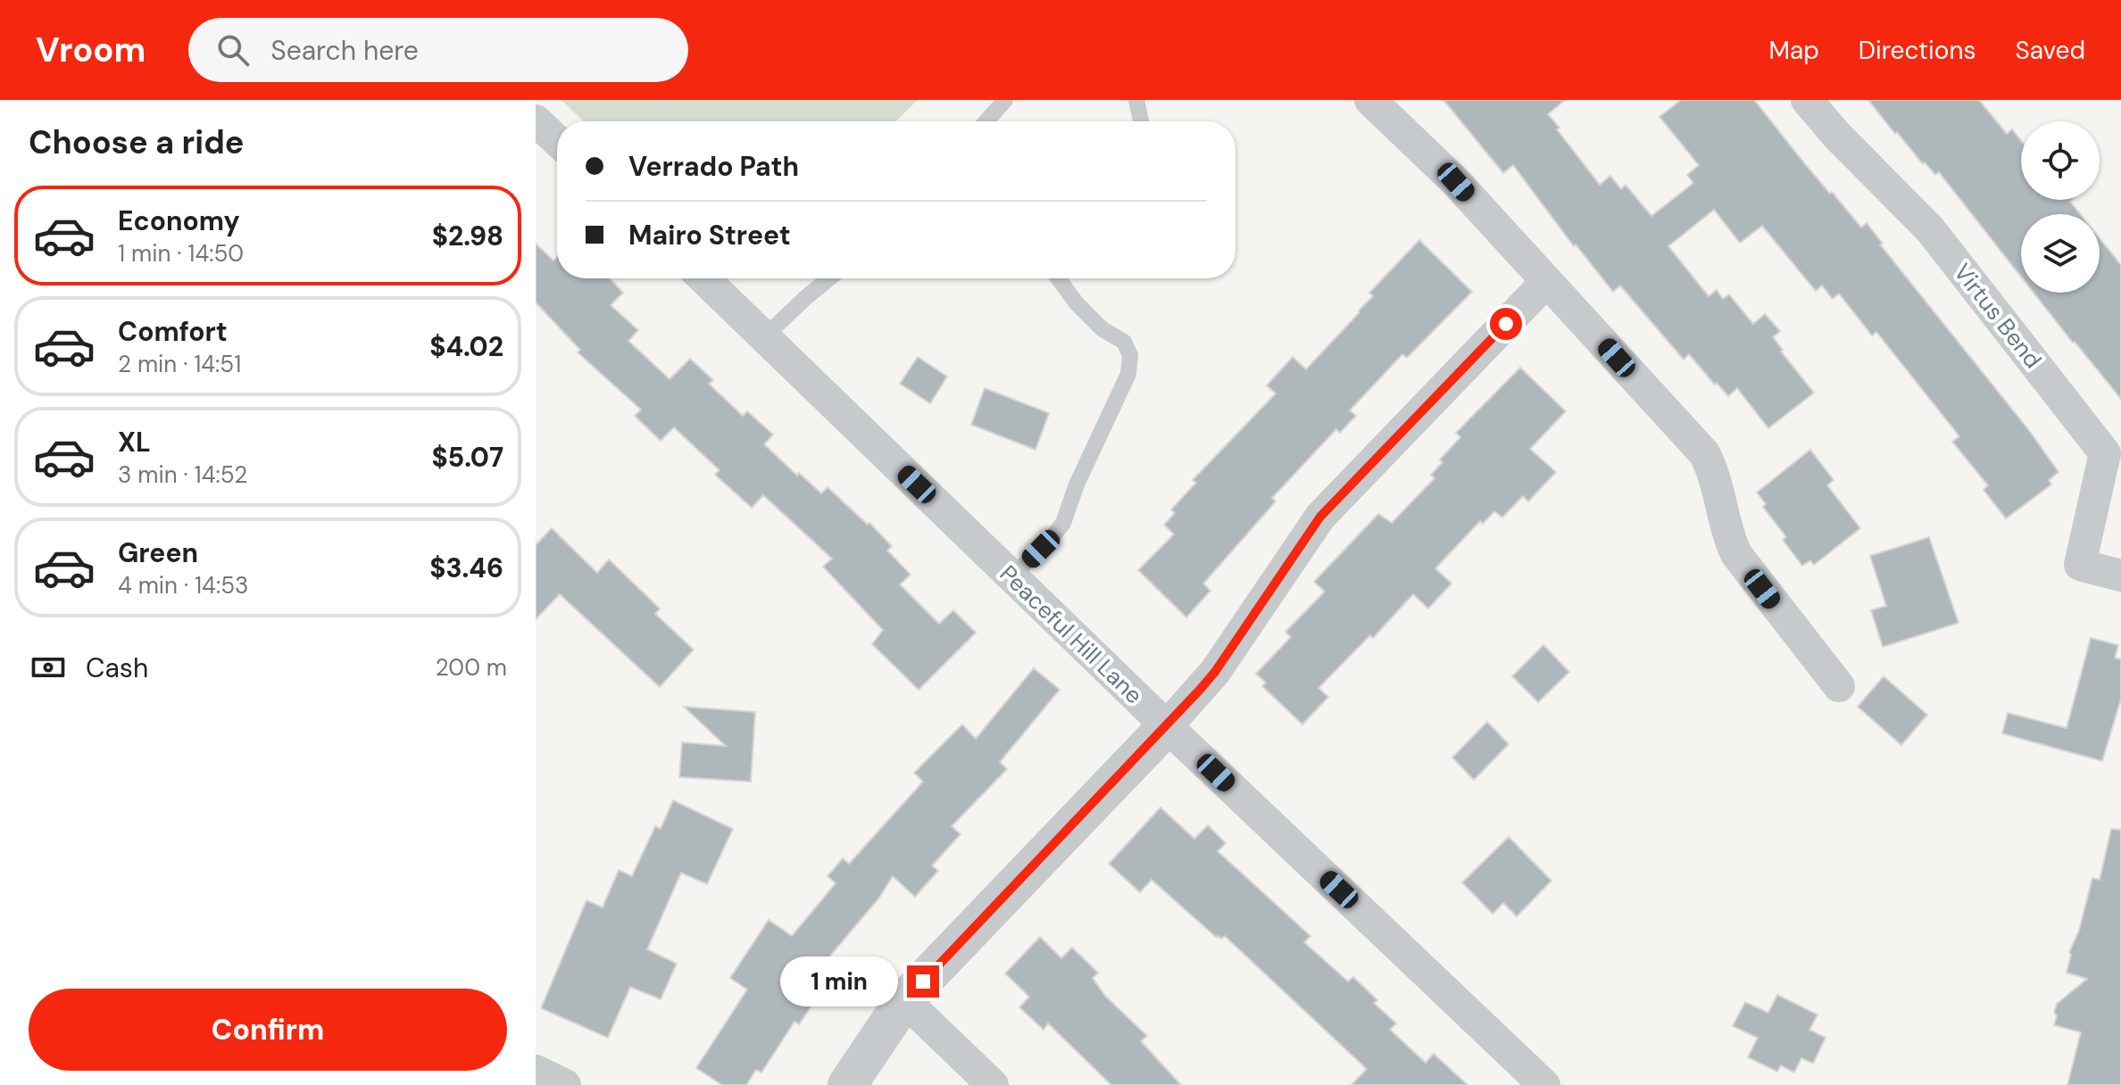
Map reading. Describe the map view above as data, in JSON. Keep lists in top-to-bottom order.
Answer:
{
  "streets": {
    "street": ["Virtus Bend", "Peaceful Hill Lane"]
  },
  "page": {
    "header": "Vroom",
    "search": "Search here",
    "nav": ["Map", "Directions", "Saved"],
    "heading": "Choose a ride",
    "banner": ["Verrado Path", "Mairo Street"],
    "list": [
      {
        "name": "Economy",
        "note": "1 min · 14:50",
        "value": "$2.98"
      },
      {
        "name": "Comfort",
        "note": "2 min · 14:51",
        "value": "$4.02"
      },
      {
        "name": "XL",
        "note": "3 min · 14:52",
        "value": "$5.07"
      },
      {
        "name": "Green",
        "note": "4 min · 14:53",
        "value": "$3.46"
      }
    ],
    "pay": ["Cash", "200 m"],
    "bubble": "1 min",
    "buttons": "Confirm"
  }
}
